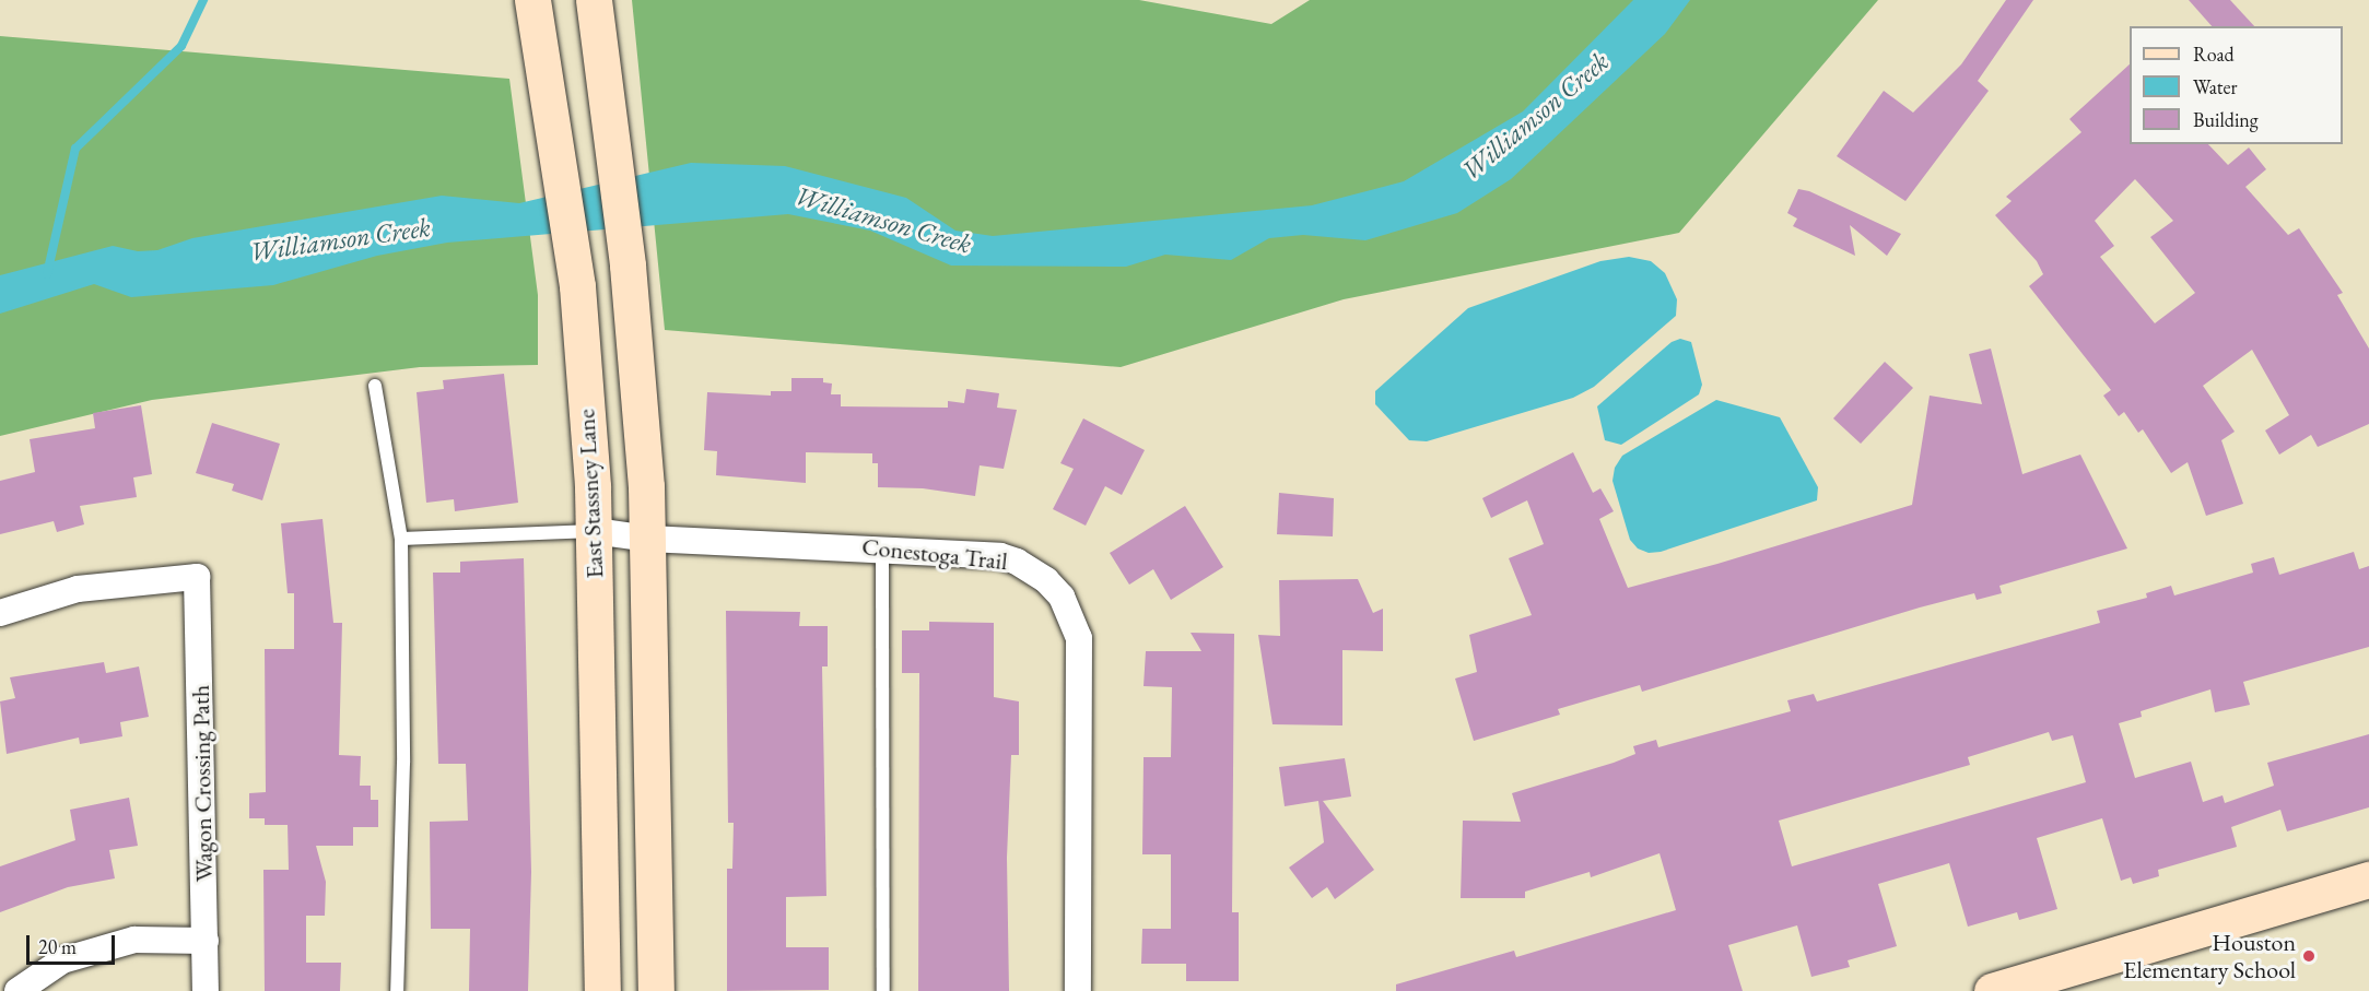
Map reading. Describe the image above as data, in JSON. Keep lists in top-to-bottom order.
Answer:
{
  "streets": {
    "main road": ["East Stassney Lane"],
    "street": ["Conestoga Trail", "Wagon Crossing Path"]
  },
  "crossings": [
    ["East Stassney Lane", "Conestoga Trail"]
  ],
  "water": ["Williamson Creek"],
  "places": ["Houston Elementary School"],
  "legend": ["Road", "Water", "Building"],
  "scale_bar": "20 m"
}
